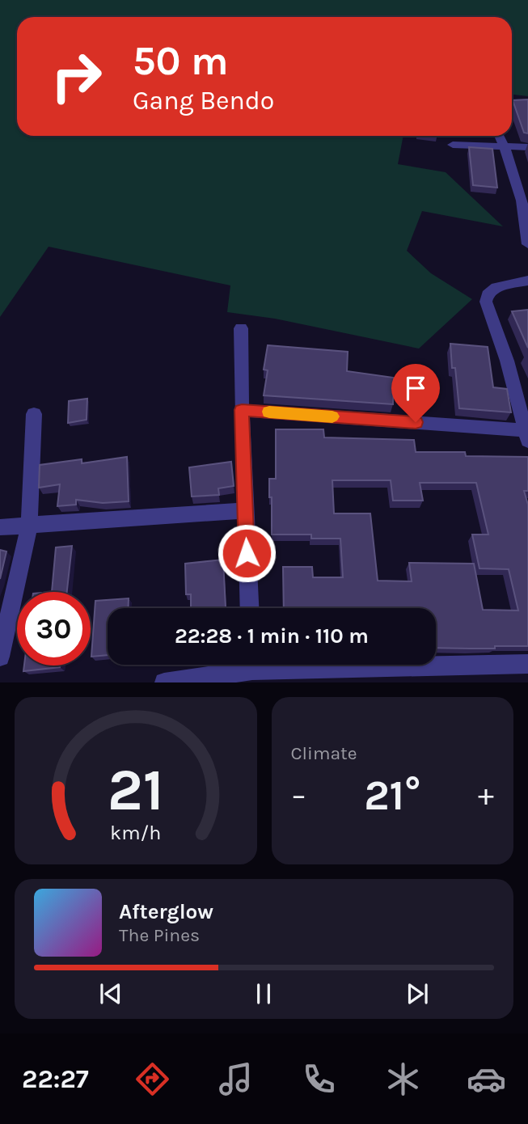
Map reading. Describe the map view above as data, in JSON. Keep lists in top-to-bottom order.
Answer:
{
  "page": {
    "turn": ["50 m", "Gang Bendo"],
    "limit": "30",
    "trip": "22:28 · 1 min · 110 m",
    "tile": "Climate",
    "heat": ["−", "21°", "+"],
    "song": ["Afterglow", "The Pines"],
    "tabs": "22:27",
    "gauge": ["21", "km/h"]
  }
}
